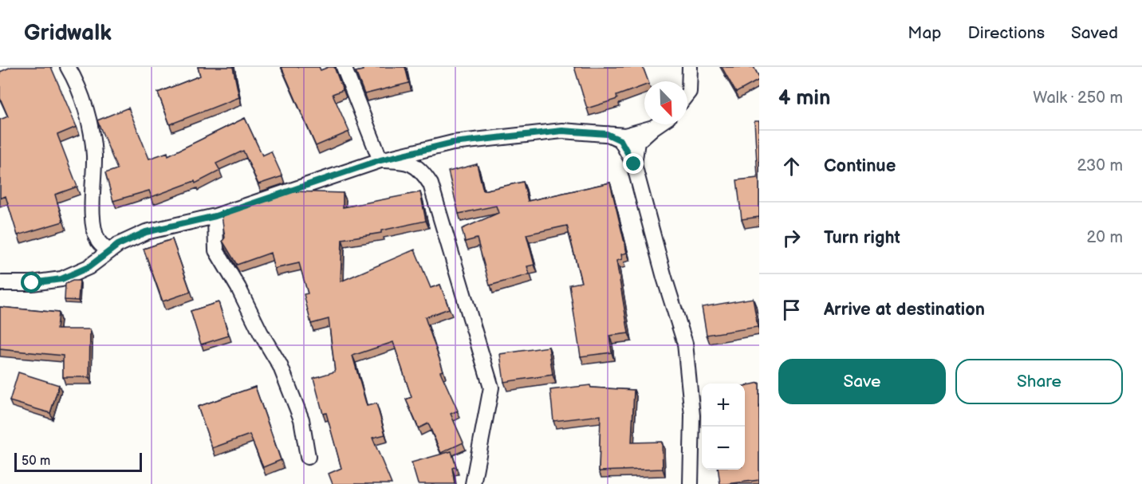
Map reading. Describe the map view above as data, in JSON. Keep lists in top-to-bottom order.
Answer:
{
  "scale_bar": "50 m",
  "north": "bottom right",
  "page": {
    "header": "Gridwalk",
    "nav": ["Map", "Directions", "Saved"],
    "heading": ["4 min", "Walk · 250 m"],
    "list": [
      ["Continue", "230 m"],
      ["Turn right", "20 m"],
      "Arrive at destination"
    ],
    "buttons": ["Save", "Share"],
    "map_buttons": ["+", "−"],
    "scale": "50 m"
  }
}
